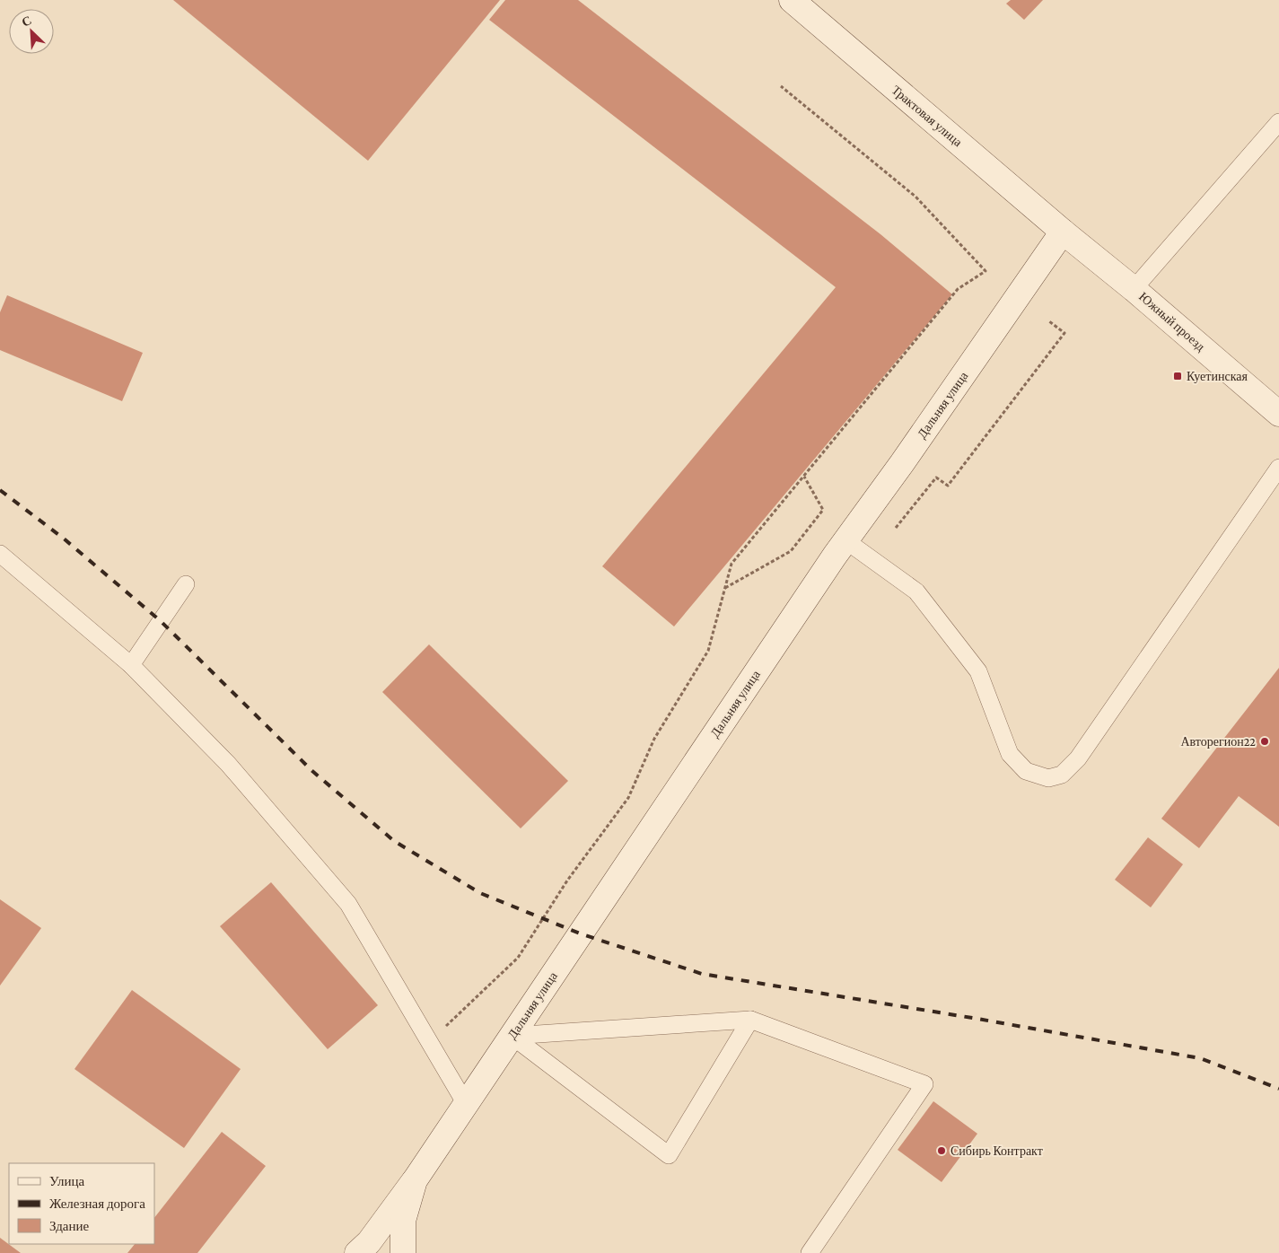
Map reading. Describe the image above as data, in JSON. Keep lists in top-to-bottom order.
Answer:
{
  "streets": {
    "main road": ["Трактовая улица", "Южный проезд", "Дальняя улица"]
  },
  "crossings": [
    ["Трактовая улица", "Южный проезд"],
    ["Трактовая улица", "Дальняя улица"],
    ["Южный проезд", "Дальняя улица"]
  ],
  "places": {
    "transit": ["Куетинская"],
    "other": ["Авторегион22", "Сибирь Контракт"]
  },
  "legend": ["Улица", "Железная дорога", "Здание"],
  "north": "top left"
}
